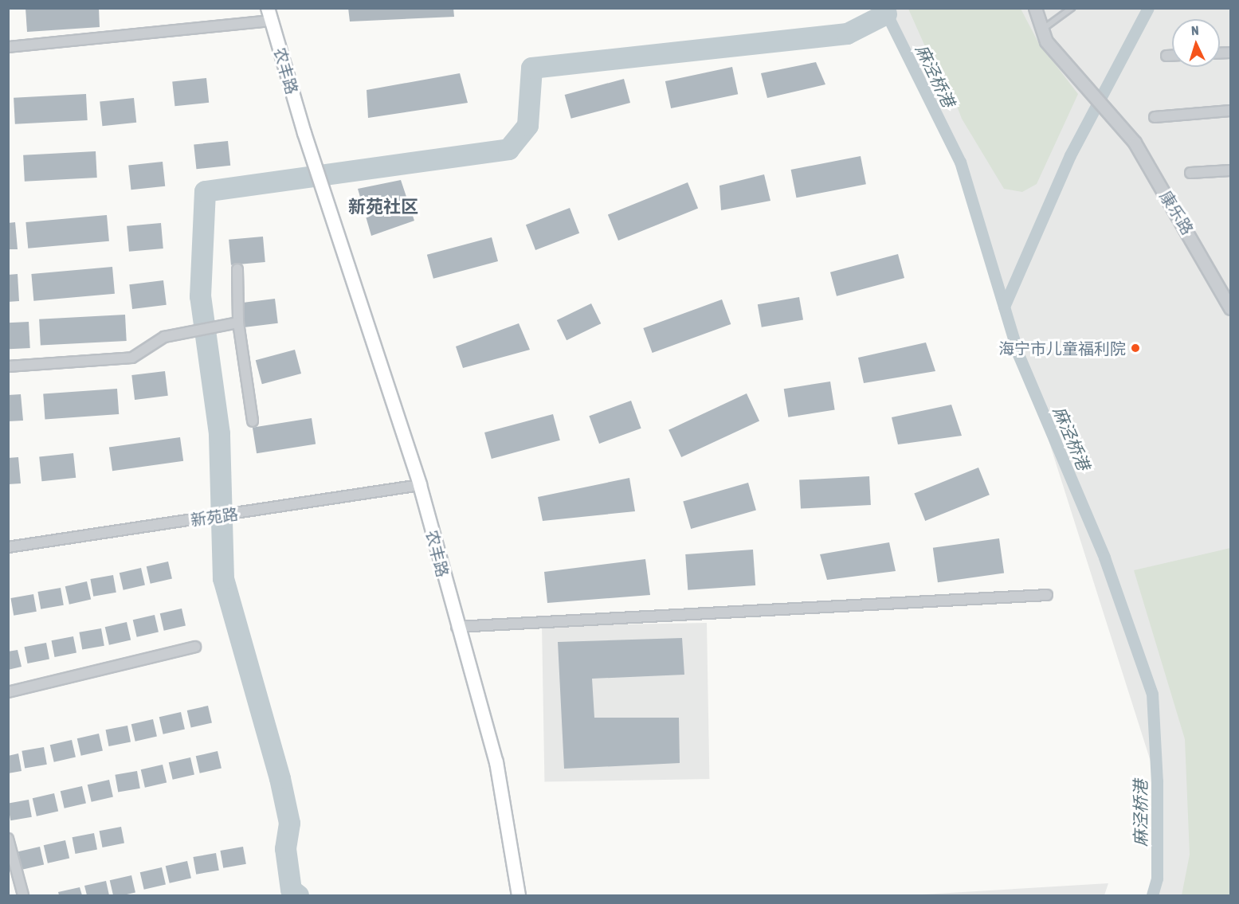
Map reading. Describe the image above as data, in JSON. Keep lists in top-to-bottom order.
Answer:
{
  "streets": {
    "main road": ["农丰路"],
    "street": ["康乐路", "新苑路"]
  },
  "crossings": [
    ["农丰路", "新苑路"]
  ],
  "districts": ["新苑社区"],
  "water": ["麻泾桥港"],
  "places": ["海宁市儿童福利院"],
  "north": "top"
}
